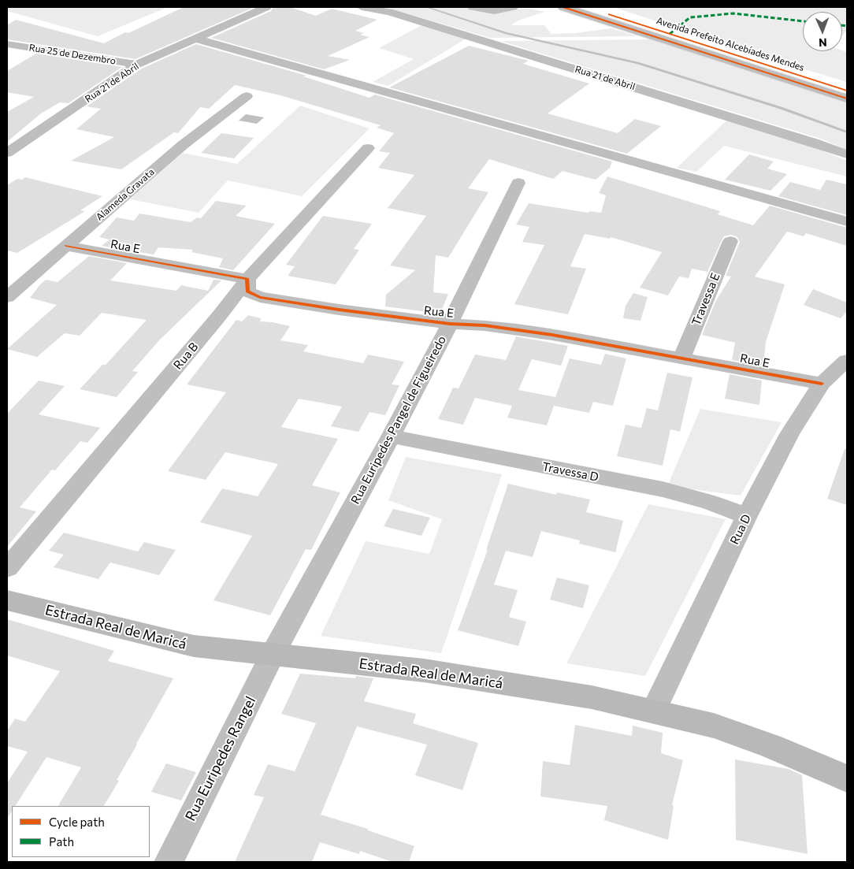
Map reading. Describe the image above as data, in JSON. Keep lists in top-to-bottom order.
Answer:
{
  "streets": {
    "main road": ["Avenida Prefeito Alcebíades Mendes", "Estrada Real de Maricá"],
    "street": [
      "Rua 25 de Dezembro",
      "Rua 21 de Abril",
      "Alameda Gravata",
      "Rua E",
      "Travessa E",
      "Rua B",
      "Rua Euripedes Pangel de Figueiredo",
      "Travessa D",
      "Rua D",
      "Rua Euripedes Rangel"
    ]
  },
  "crossings": [
    ["Rua 25 de Dezembro", "Rua 21 de Abril"],
    ["Alameda Gravata", "Rua E"],
    ["Rua E", "Travessa E"],
    ["Rua E", "Rua B"],
    ["Rua E", "Rua Euripedes Pangel de Figueiredo"],
    ["Rua E", "Rua D"],
    ["Rua Euripedes Pangel de Figueiredo", "Travessa D"],
    ["Rua Euripedes Pangel de Figueiredo", "Estrada Real de Maricá"],
    ["Rua Euripedes Pangel de Figueiredo", "Rua Euripedes Rangel"],
    ["Travessa D", "Rua D"],
    ["Rua D", "Estrada Real de Maricá"],
    ["Estrada Real de Maricá", "Rua Euripedes Rangel"]
  ],
  "legend": ["Cycle path", "Path"],
  "north": "bottom"
}
